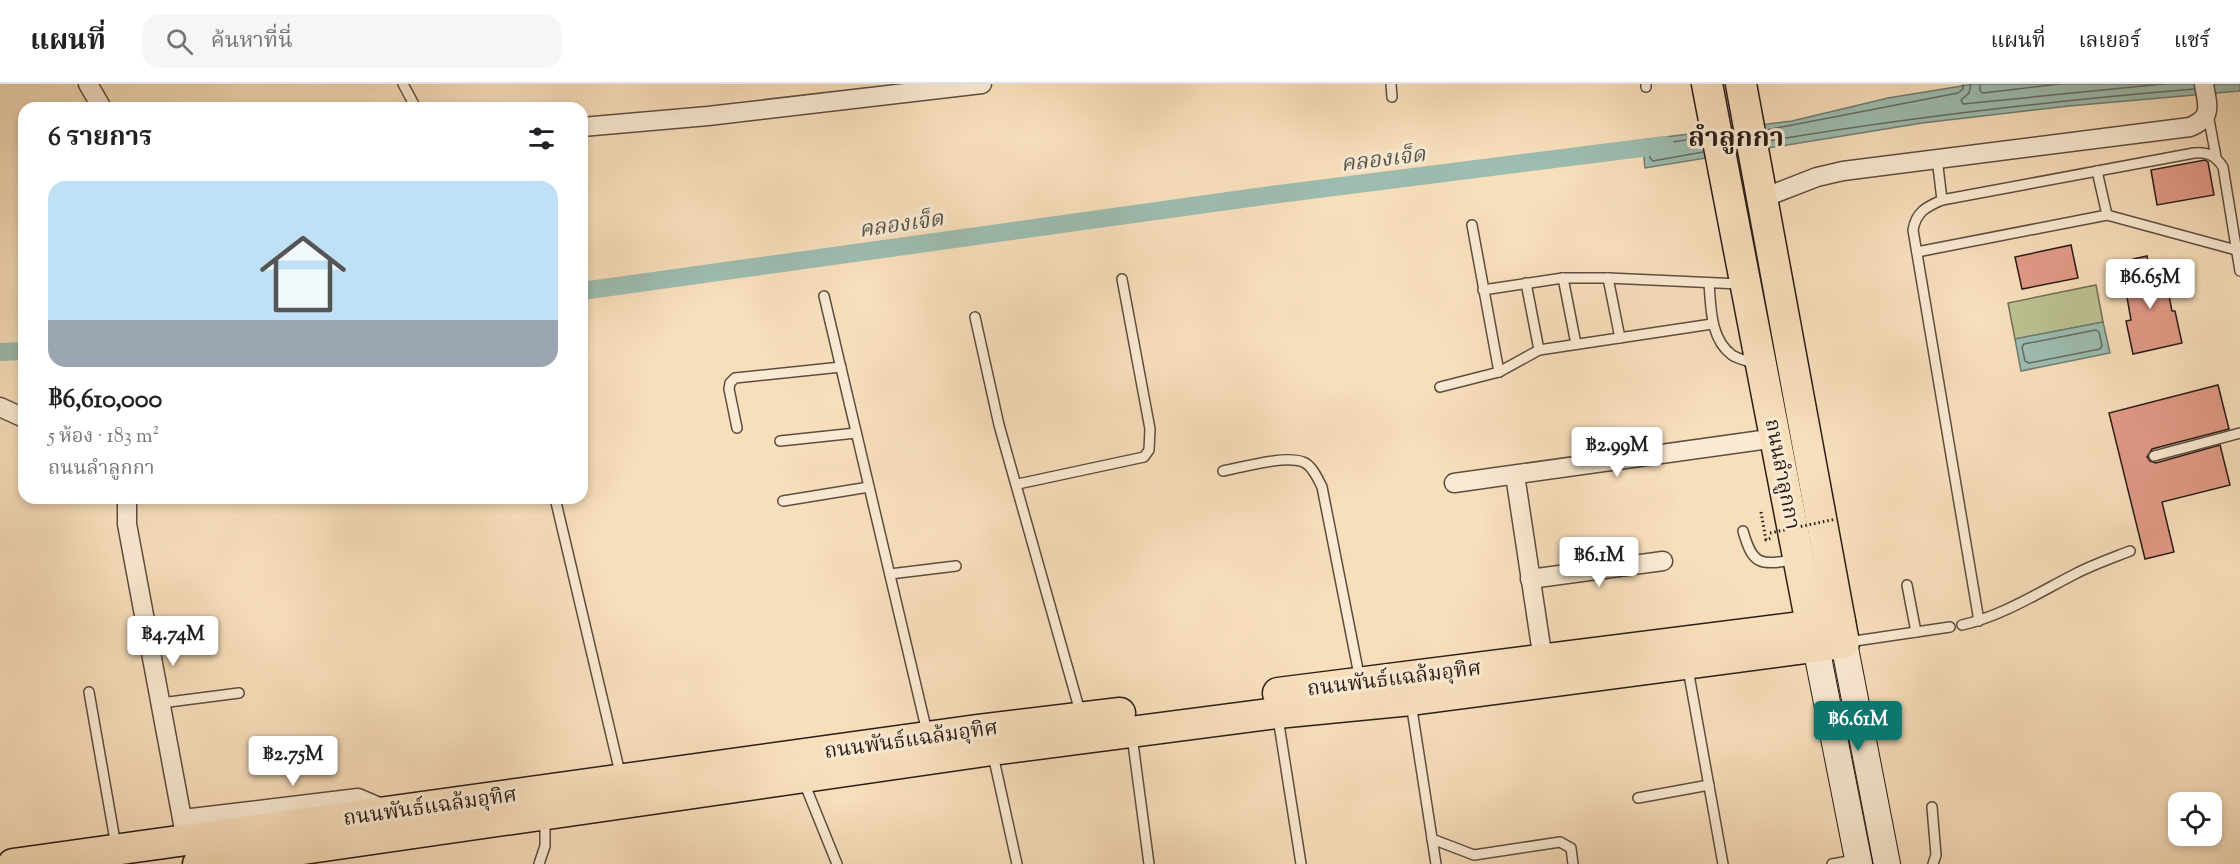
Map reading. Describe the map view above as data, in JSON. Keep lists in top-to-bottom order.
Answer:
{
  "streets": {
    "main road": ["ถนนลำลูกกา", "ถนนพันธ์แฉล้มอุทิศ"]
  },
  "crossings": [
    ["ถนนลำลูกกา", "ถนนพันธ์แฉล้มอุทิศ"]
  ],
  "districts": ["ลำลูกกา"],
  "water": ["คลองเจ็ด"],
  "page": {
    "header": "แผนที่",
    "search": "ค้นหาที่นี่",
    "nav": ["แผนที่", "เลเยอร์", "แชร์"],
    "heading": "6 รายการ",
    "list": [
      {
        "name": "฿6,610,000",
        "note": "5 ห้อง · 183 m² · ถนนลำลูกกา"
      }
    ],
    "price": [
      "฿6.65M",
      "฿2.99M",
      "฿6.1M",
      "฿4.74M",
      "฿6.61M",
      "฿2.75M"
    ]
  }
}
